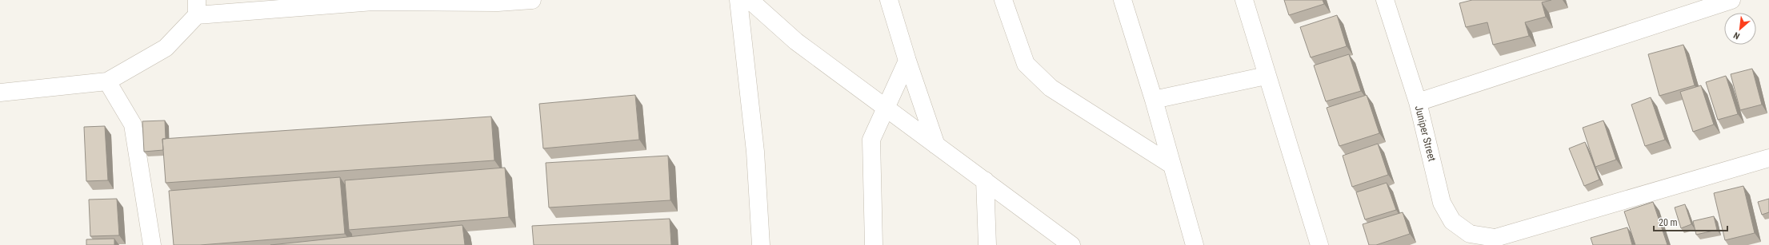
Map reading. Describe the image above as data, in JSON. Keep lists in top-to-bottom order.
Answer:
{
  "streets": {
    "street": ["Juniper Street"]
  },
  "scale_bar": "20 m",
  "north": "bottom left"
}
